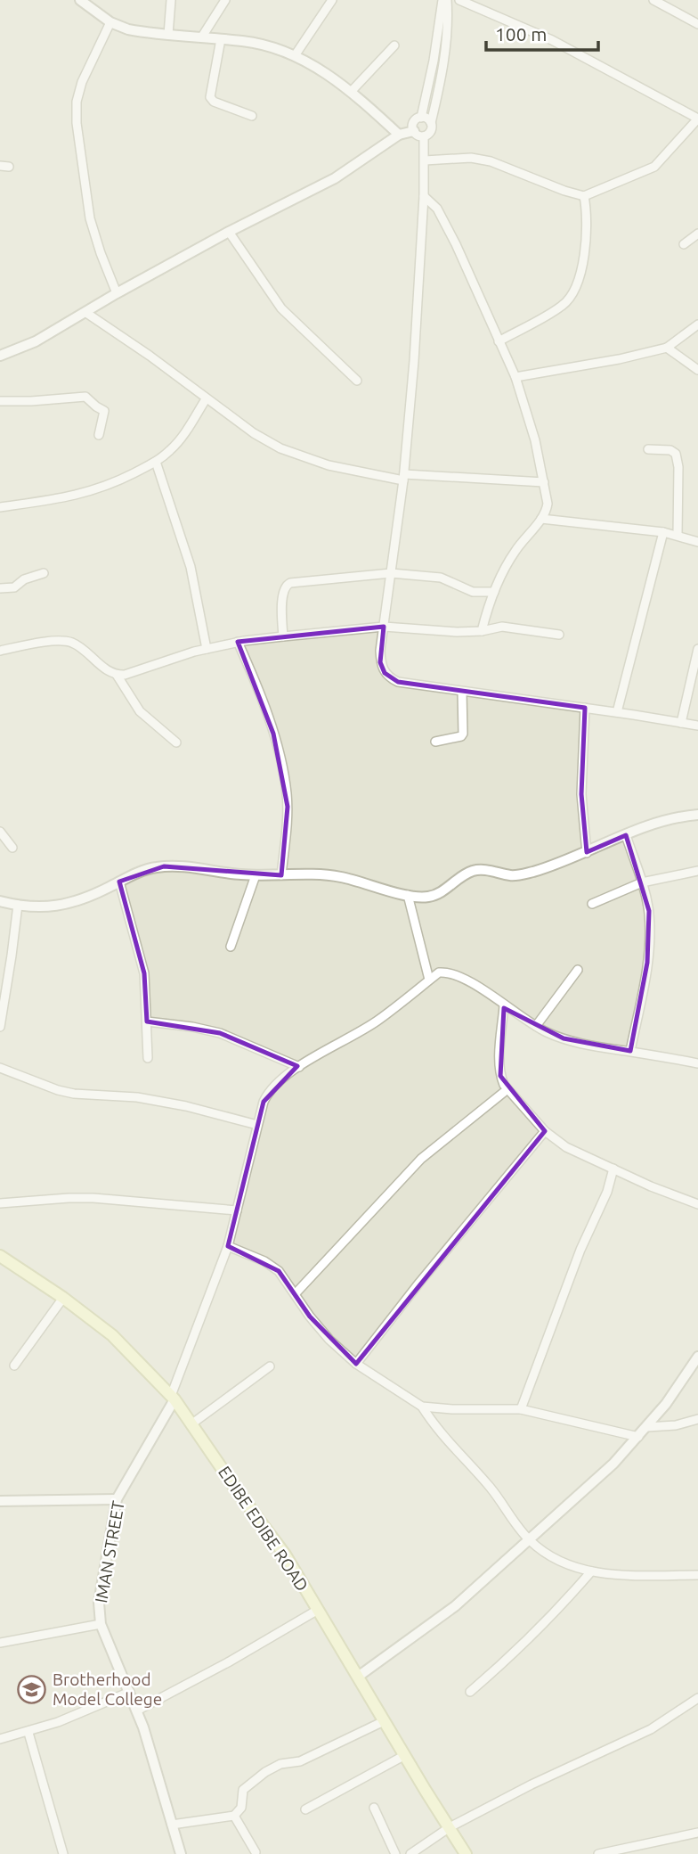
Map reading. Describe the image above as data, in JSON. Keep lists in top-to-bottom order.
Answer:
{
  "streets": {
    "main road": ["EDIBE EDIBE ROAD"],
    "street": ["IMAN STREET"]
  },
  "crossings": [
    ["EDIBE EDIBE ROAD", "IMAN STREET"]
  ],
  "places": {
    "school or university": ["Brotherhood Model College"]
  },
  "scale_bar": "100 m"
}
